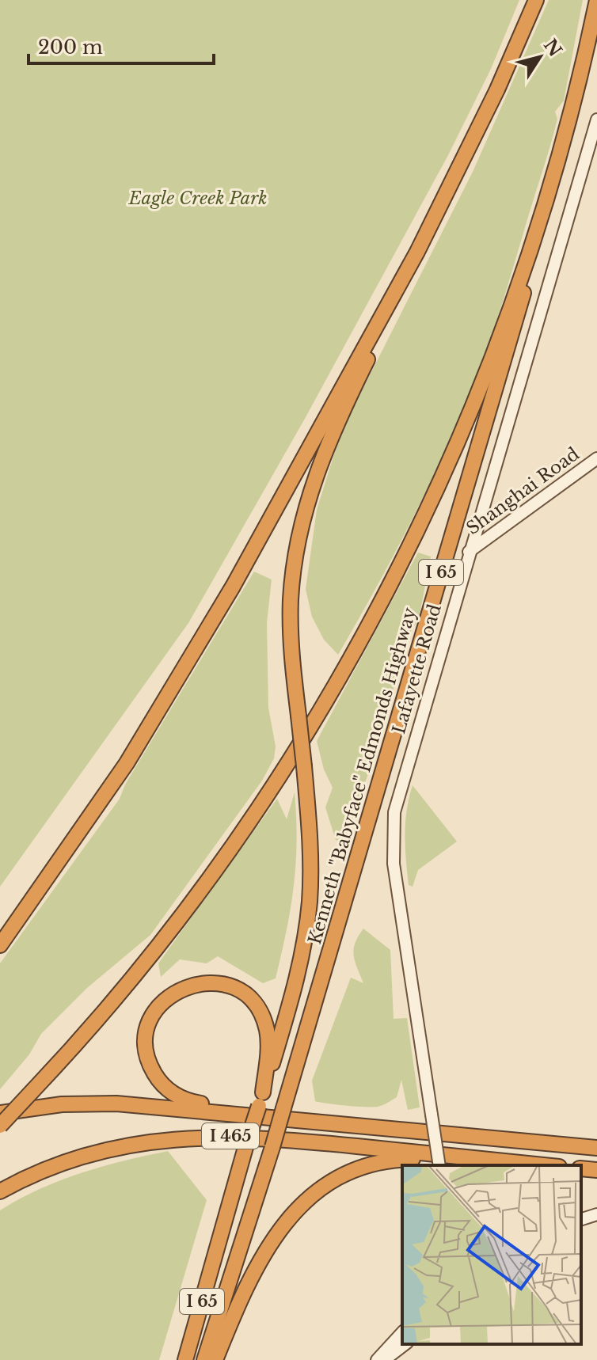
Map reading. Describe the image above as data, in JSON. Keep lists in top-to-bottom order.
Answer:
{
  "streets": {
    "highway": ["I 65", "Kenneth \"Babyface\" Edmonds Highway", "I 465"],
    "main road": ["Shanghai Road", "Lafayette Road"]
  },
  "crossings": [
    ["Shanghai Road", "Lafayette Road"],
    ["I 65", "Kenneth \"Babyface\" Edmonds Highway"]
  ],
  "parks": ["Eagle Creek Park"],
  "scale_bar": "200 m",
  "north": "top right"
}
